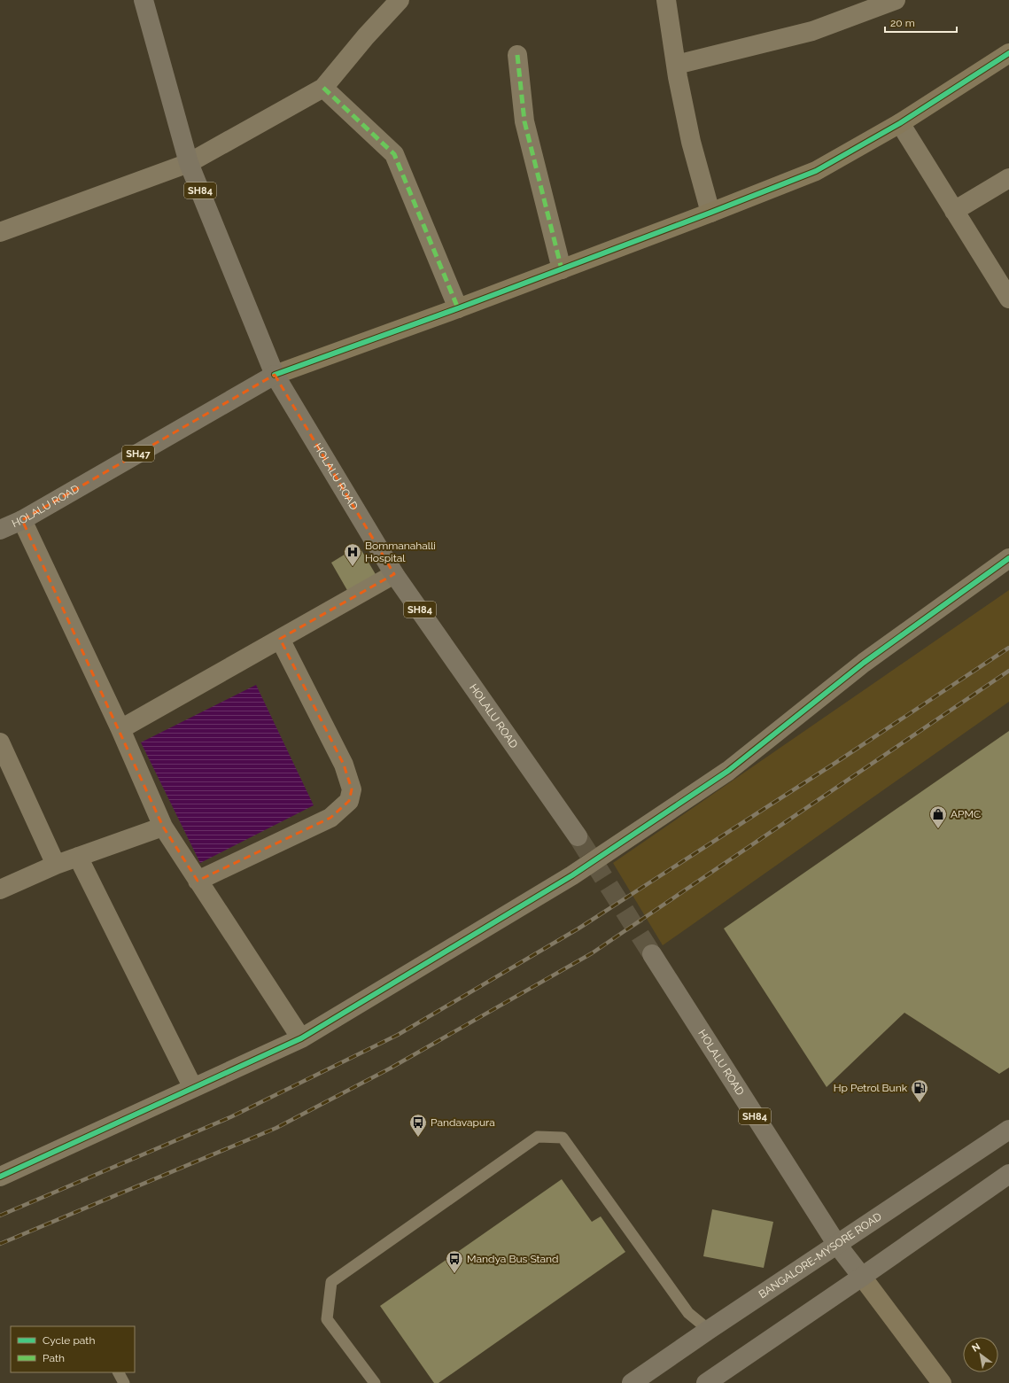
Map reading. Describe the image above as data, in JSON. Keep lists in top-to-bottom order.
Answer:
{
  "streets": {
    "main road": [
      "SH84",
      "SH47",
      "HOLALU ROAD",
      "BANGALORE-MYSORE ROAD"
    ]
  },
  "crossings": [
    ["SH84", "HOLALU ROAD"],
    ["HOLALU ROAD", "BANGALORE-MYSORE ROAD"]
  ],
  "places": {
    "hospital": ["Bommanahalli Hospital"],
    "shop": ["APMC"],
    "fuel station": ["Hp Petrol Bunk"],
    "bus stop": ["Pandavapura", "Mandya Bus Stand"]
  },
  "legend": ["Cycle path", "Path"],
  "scale_bar": "20 m",
  "north": "top left"
}
